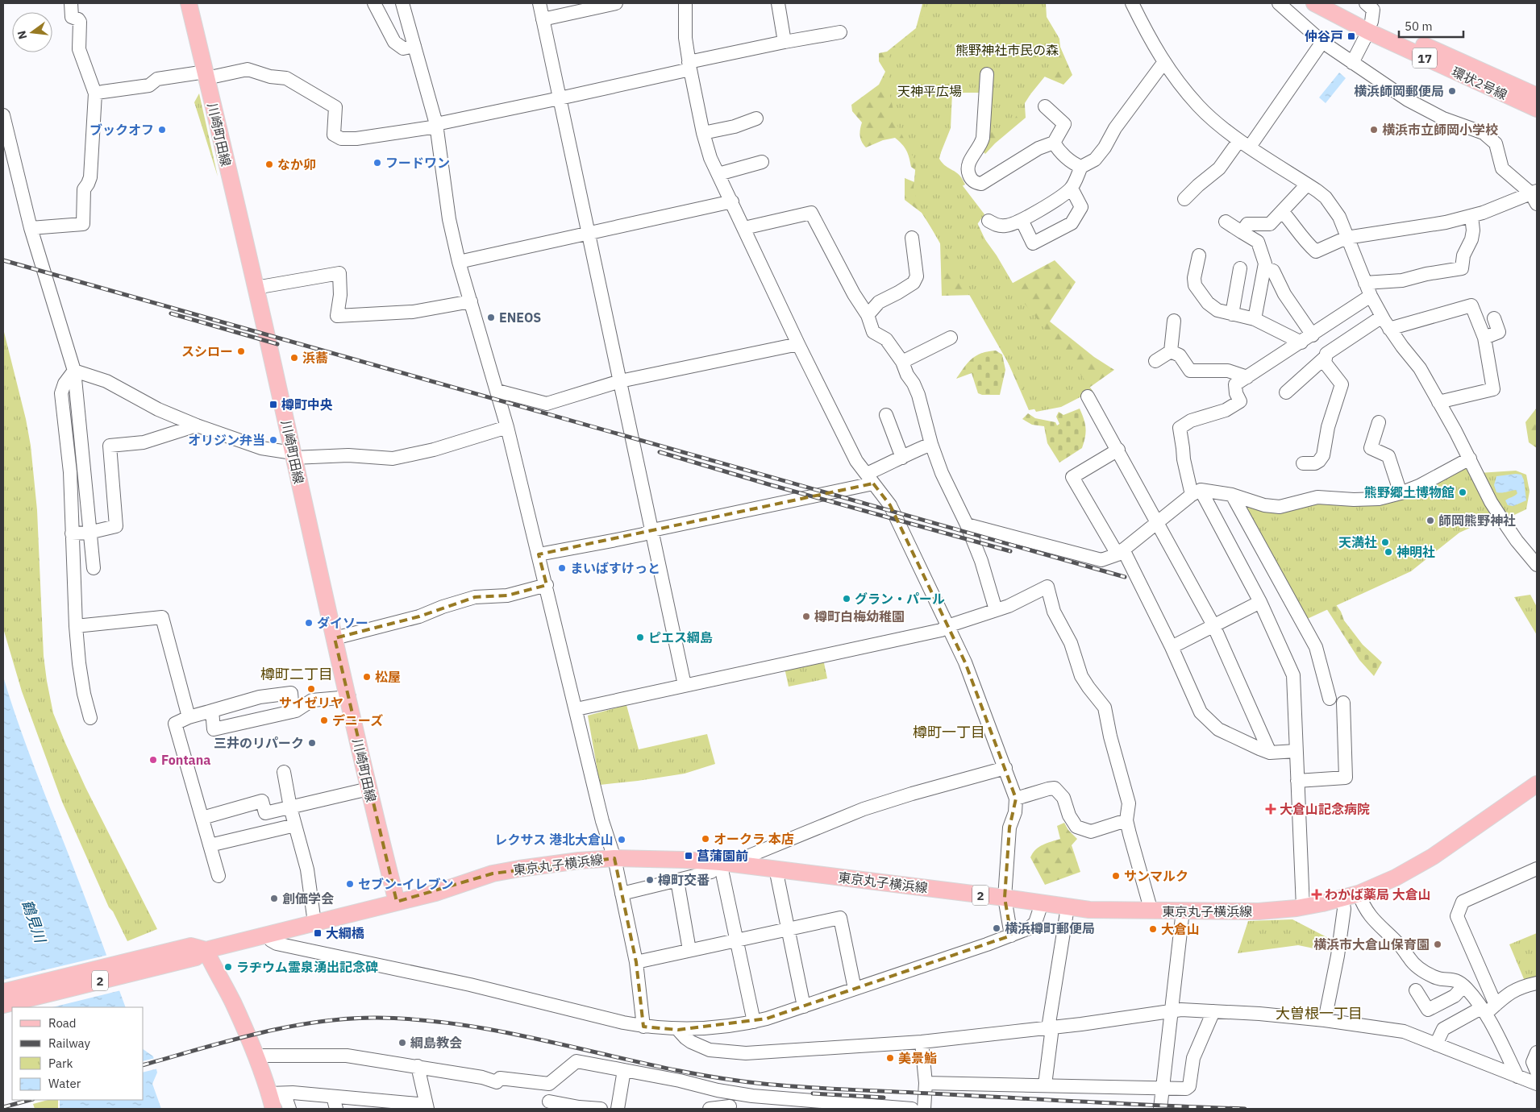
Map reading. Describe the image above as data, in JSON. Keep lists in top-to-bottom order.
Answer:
{
  "streets": {
    "main road": [
      "17",
      "環状2号線",
      "川崎町田線",
      "東京丸子横浜線",
      "2"
    ]
  },
  "crossings": [
    ["川崎町田線", "東京丸子横浜線"]
  ],
  "districts": ["樽町二丁目", "樽町一丁目", "大曽根一丁目"],
  "water": ["鶴見川"],
  "parks": ["熊野神社市民の森", "天神平広場"],
  "places": {
    "transit": [
      "仲谷戸",
      "樽町中央",
      "菖蒲園前",
      "大綱橋"
    ],
    "other": [
      "横浜師岡郵便局",
      "ブックオフ",
      "横浜市立師岡小学校",
      "フードワン",
      "なか卯",
      "ENEOS",
      "スシロー",
      "浜蕎",
      "オリジン弁当",
      "熊野郷土博物館",
      "師岡熊野神社",
      "天満社",
      "神明社",
      "まいばすけっと",
      "グラン・パール",
      "樽町白梅幼稚園",
      "ダイソー",
      "ピエス綱島",
      "松屋",
      "サイゼリヤ",
      "デニーズ",
      "三井のリパーク",
      "Fontana",
      "オークラ 本店",
      "レクサス 港北大倉山",
      "サンマルク",
      "樽町交番",
      "セブン-イレブン",
      "創価学会",
      "横浜樽町郵便局",
      "大倉山",
      "横浜市大倉山保育園",
      "ラヂウム霊泉湧出記念碑",
      "綱島教会",
      "美景鮨"
    ],
    "health": ["大倉山記念病院", "わかば薬局 大倉山"]
  },
  "legend": [
    "Road",
    "Railway",
    "Park",
    "Water"
  ],
  "scale_bar": "50 m",
  "north": "left"
}
